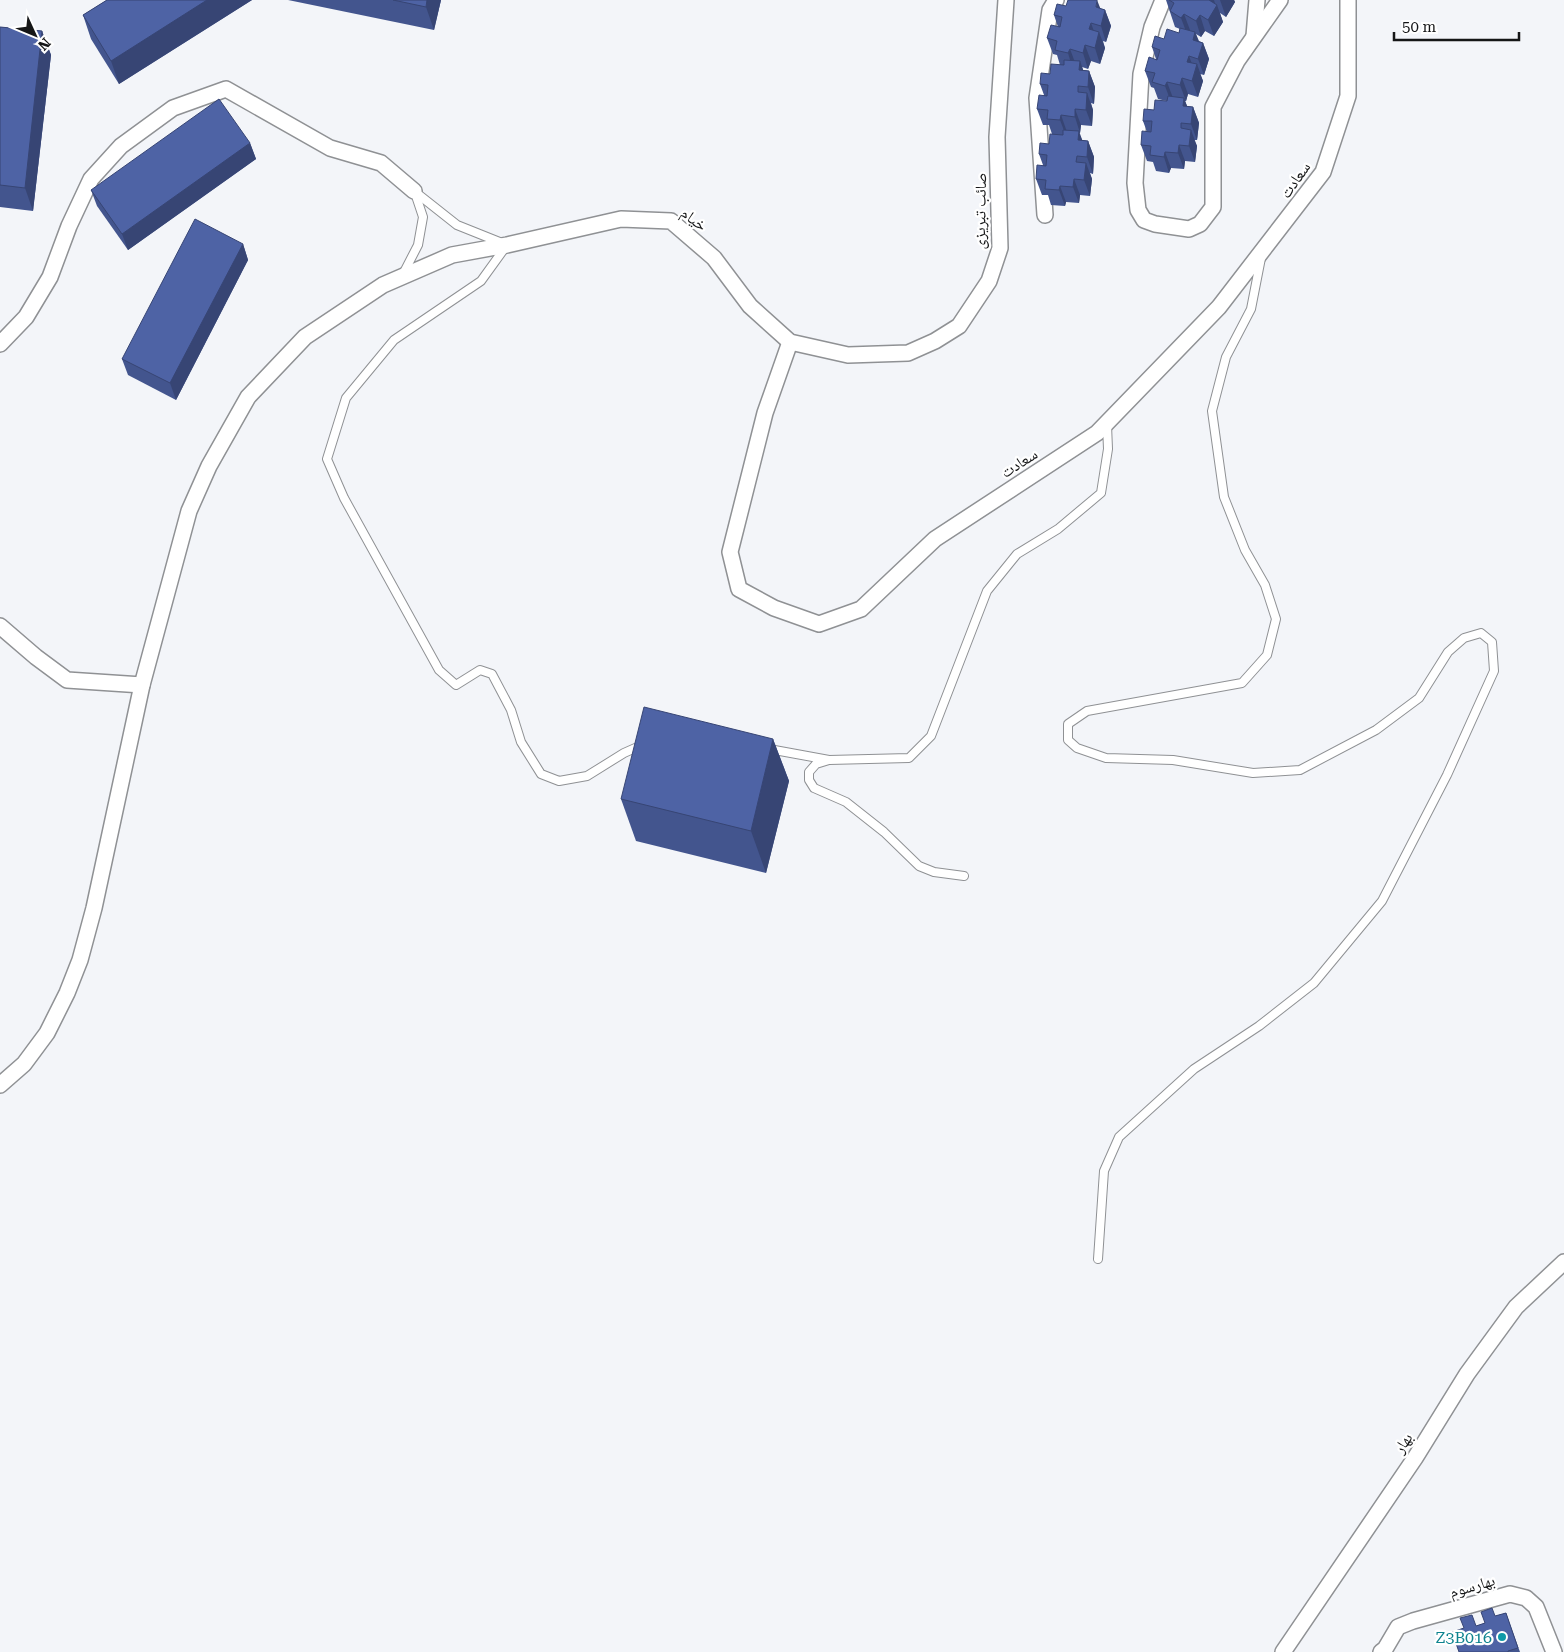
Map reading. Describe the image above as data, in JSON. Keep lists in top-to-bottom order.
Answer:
{
  "streets": {
    "street": [
      "سعادت",
      "صائب تبریزی",
      "خیام",
      "بهار",
      "بهارسوم"
    ]
  },
  "crossings": [
    ["سعادت", "صائب تبریزی"],
    ["سعادت", "خیام"],
    ["صائب تبریزی", "خیام"]
  ],
  "places": ["Z3B016"],
  "scale_bar": "50 m",
  "north": "bottom right"
}
